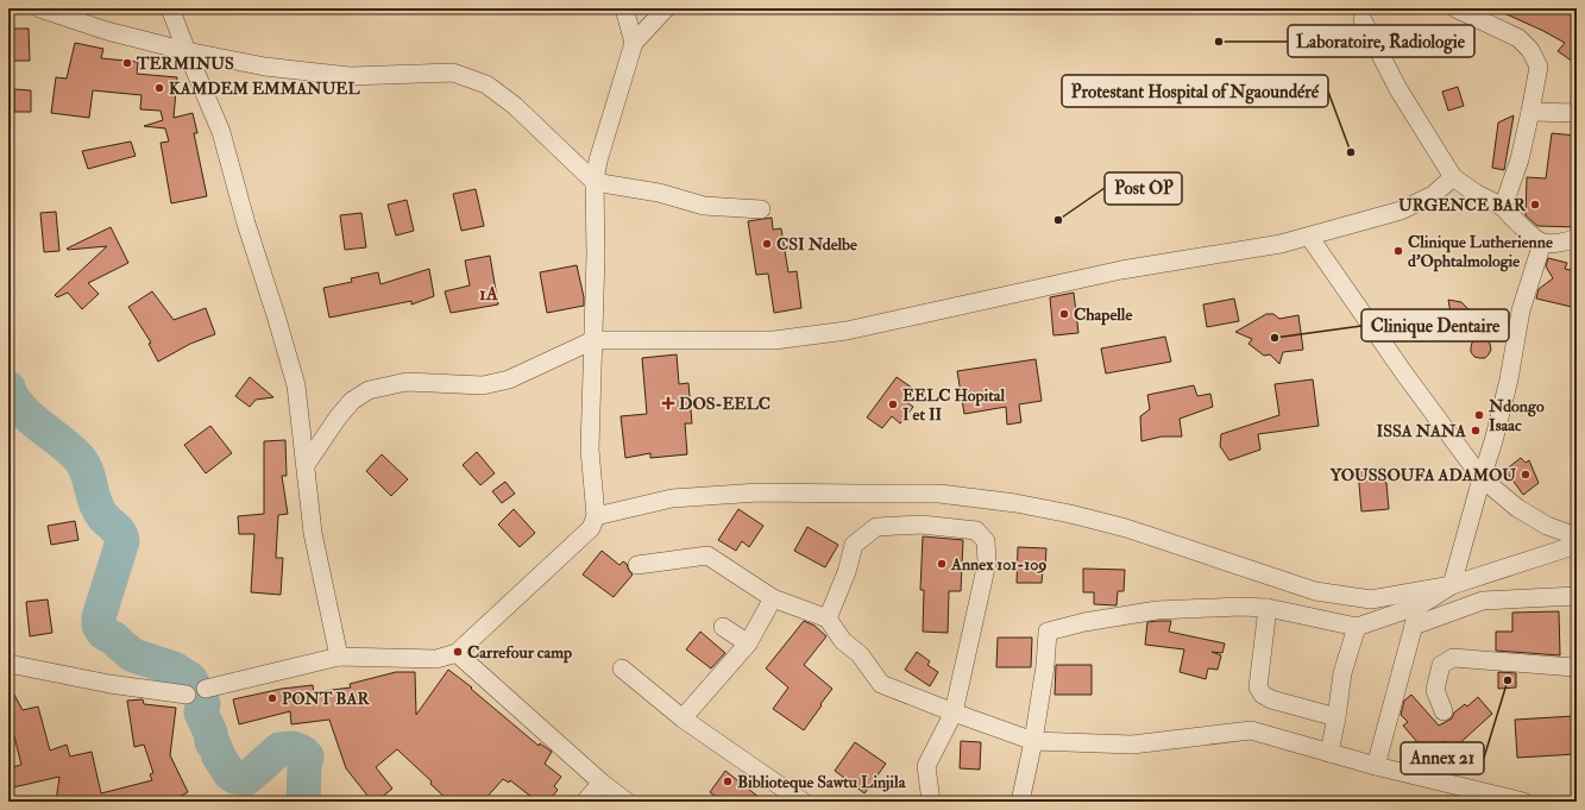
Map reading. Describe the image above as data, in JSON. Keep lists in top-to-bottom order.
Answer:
{
  "districts": ["1A"],
  "places": {
    "other": [
      "Laboratoire, Radiologie",
      "TERMINUS",
      "KAMDEM EMMANUEL",
      "Protestant Hospital of Ngaoundéré",
      "URGENCE BAR",
      "Post OP",
      "CSI Ndelbe",
      "Clinique Lutherienne d'Ophtalmologie",
      "Chapelle",
      "Clinique Dentaire",
      "EELC Hopital I et II",
      "Ndongo Isaac",
      "ISSA NANA",
      "YOUSSOUFA ADAMOU",
      "Annex 101-109",
      "Carrefour camp",
      "Annex 21",
      "PONT BAR",
      "Biblioteque Sawtu Linjila"
    ],
    "health": ["DOS-EELC"]
  }
}
